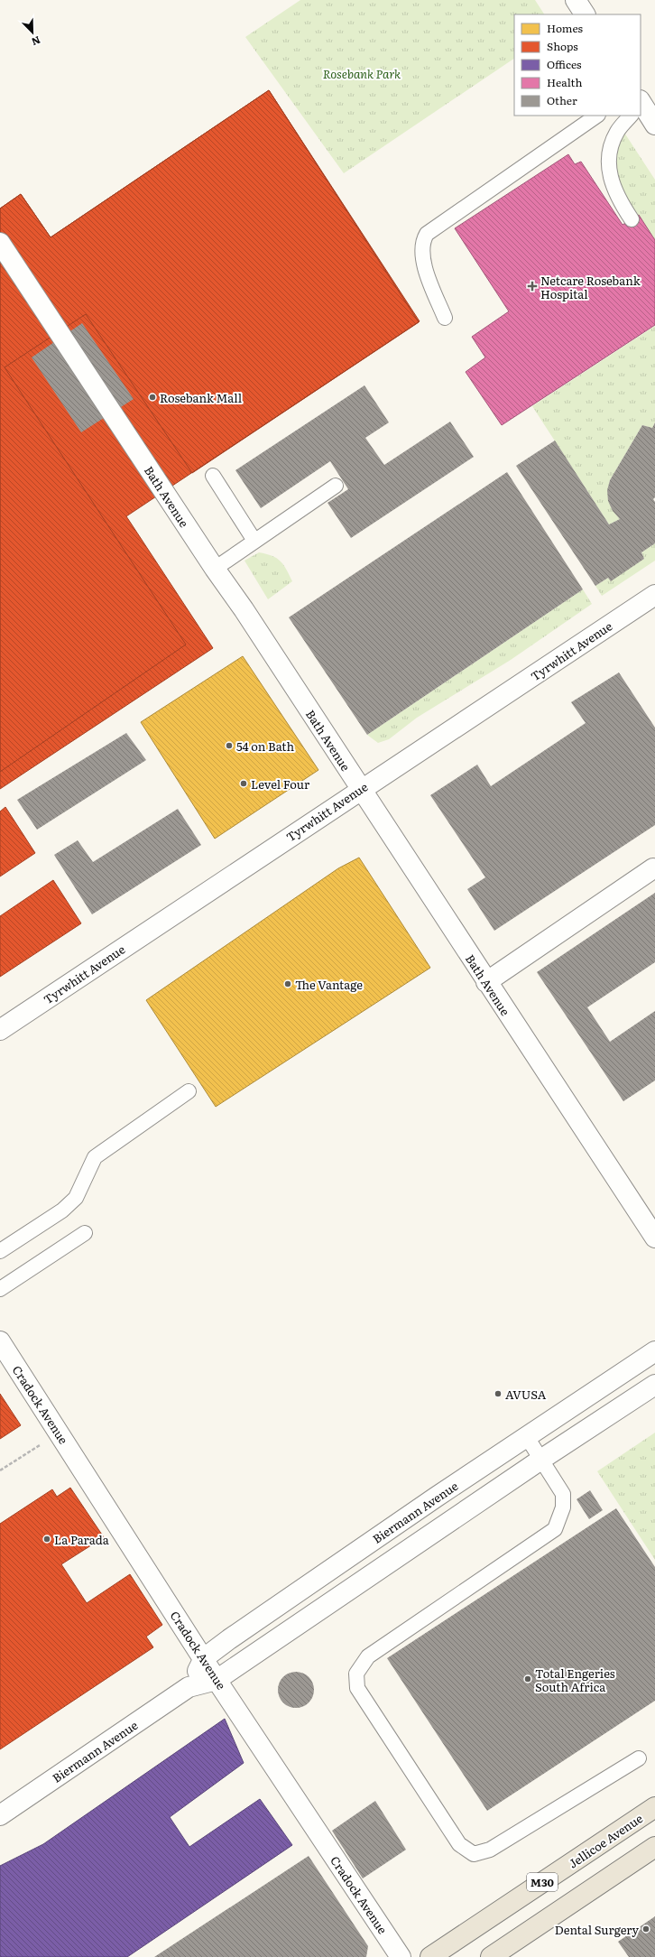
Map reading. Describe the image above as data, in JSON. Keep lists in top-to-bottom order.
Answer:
{
  "streets": {
    "main road": ["Jellicoe Avenue", "M30"],
    "street": [
      "Bath Avenue",
      "Tyrwhitt Avenue",
      "Cradock Avenue",
      "Biermann Avenue"
    ]
  },
  "crossings": [
    ["Bath Avenue", "Tyrwhitt Avenue"],
    ["Cradock Avenue", "Biermann Avenue"]
  ],
  "parks": ["Rosebank Park"],
  "places": {
    "health": ["Netcare Rosebank Hospital"],
    "other": [
      "Rosebank Mall",
      "54 on Bath",
      "Level Four",
      "The Vantage",
      "AVUSA",
      "La Parada",
      "Total Engeries South Africa",
      "Dental Surgery"
    ]
  },
  "legend": [
    "Homes",
    "Shops",
    "Offices",
    "Health",
    "Other"
  ],
  "north": "bottom right"
}
